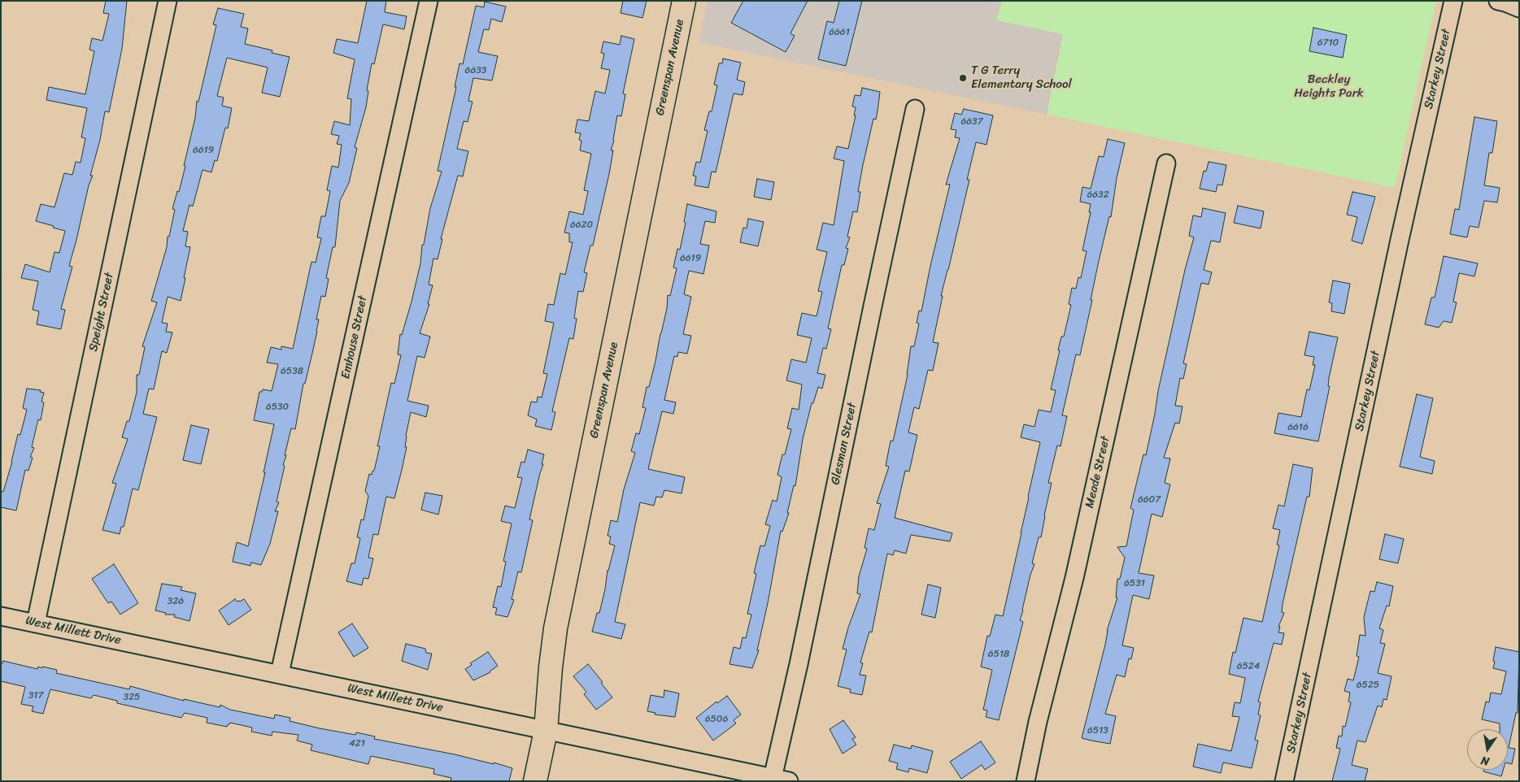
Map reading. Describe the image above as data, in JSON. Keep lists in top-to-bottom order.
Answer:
{
  "streets": {
    "street": [
      "Greenspan Avenue",
      "Starkey Street",
      "Speight Street",
      "Emhouse Street",
      "Glesman Street",
      "Meade Street",
      "West Millett Drive"
    ]
  },
  "crossings": [
    ["Greenspan Avenue", "West Millett Drive"],
    ["Speight Street", "West Millett Drive"],
    ["Emhouse Street", "West Millett Drive"],
    ["Glesman Street", "West Millett Drive"]
  ],
  "parks": ["Beckley Heights Park"],
  "places": ["T G Terry Elementary School"],
  "house_numbers": [
    "6661",
    "6710",
    "6633",
    "6637",
    "6619",
    "6632",
    "6620",
    "6619",
    "6538",
    "6530",
    "6616",
    "6607",
    "6531",
    "326",
    "6518",
    "6524",
    "6525",
    "317",
    "325",
    "6506",
    "6513",
    "421"
  ],
  "north": "bottom"
}
